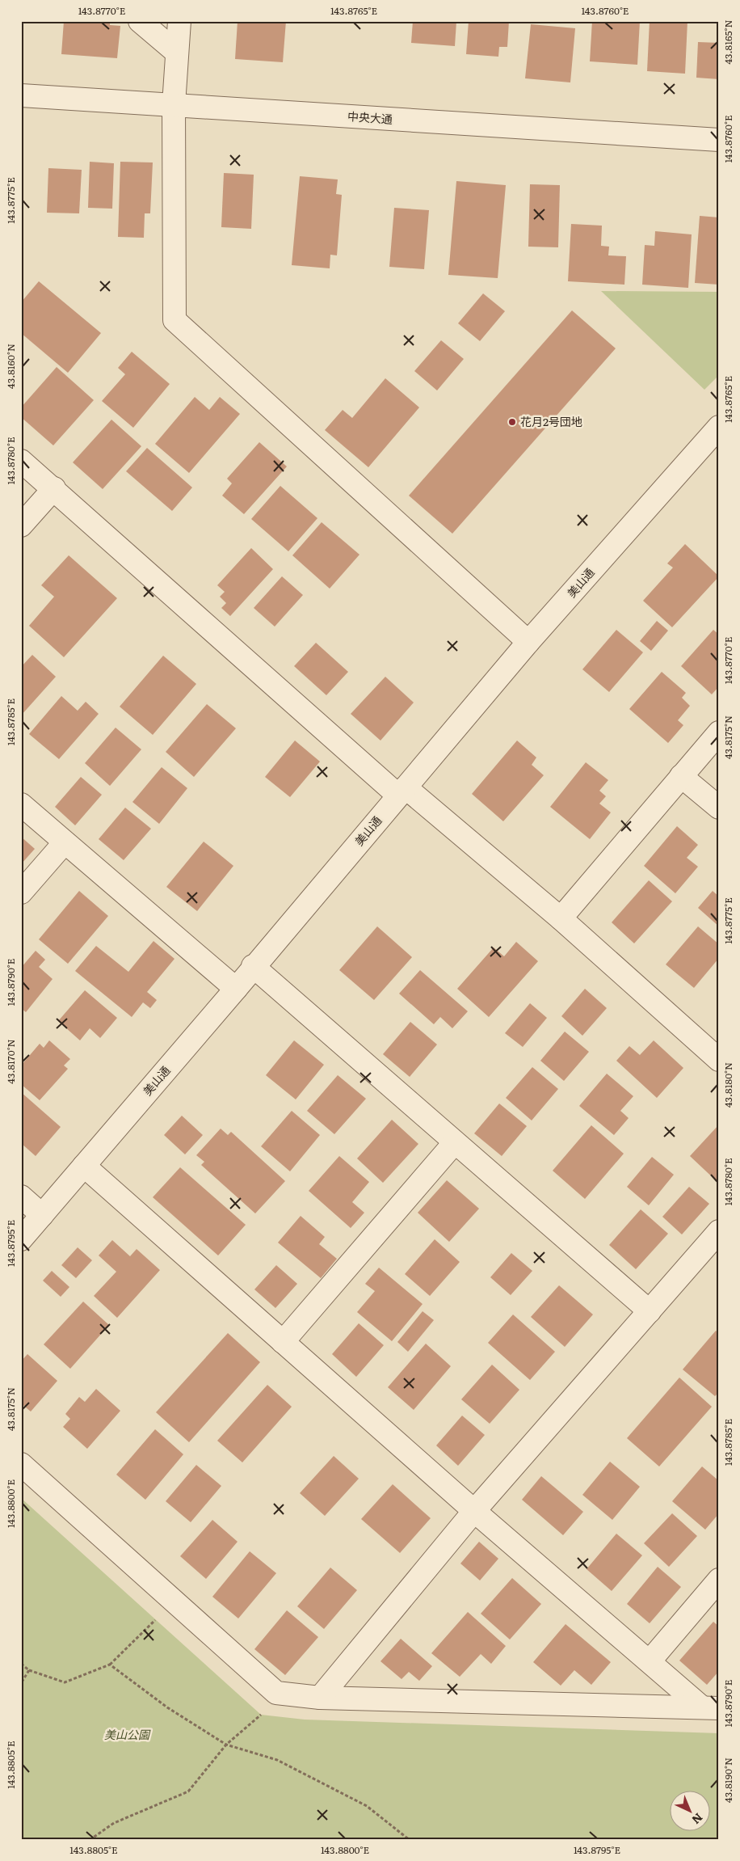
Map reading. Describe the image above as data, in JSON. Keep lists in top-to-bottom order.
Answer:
{
  "streets": {
    "street": ["中央大通", "美山通"]
  },
  "parks": ["美山公園"],
  "places": ["花月2号団地"],
  "north": "bottom right",
  "coordinates": [
    "143.8770°E",
    "143.8765°E",
    "143.8760°E",
    "43.8165°N",
    "143.8775°E",
    "43.8160°N",
    "143.8780°E",
    "143.8785°E",
    "43.8175°N",
    "143.8790°E",
    "43.8170°N",
    "43.8180°N",
    "143.8795°E",
    "143.8800°E",
    "143.8805°E",
    "43.8190°N"
  ]
}
